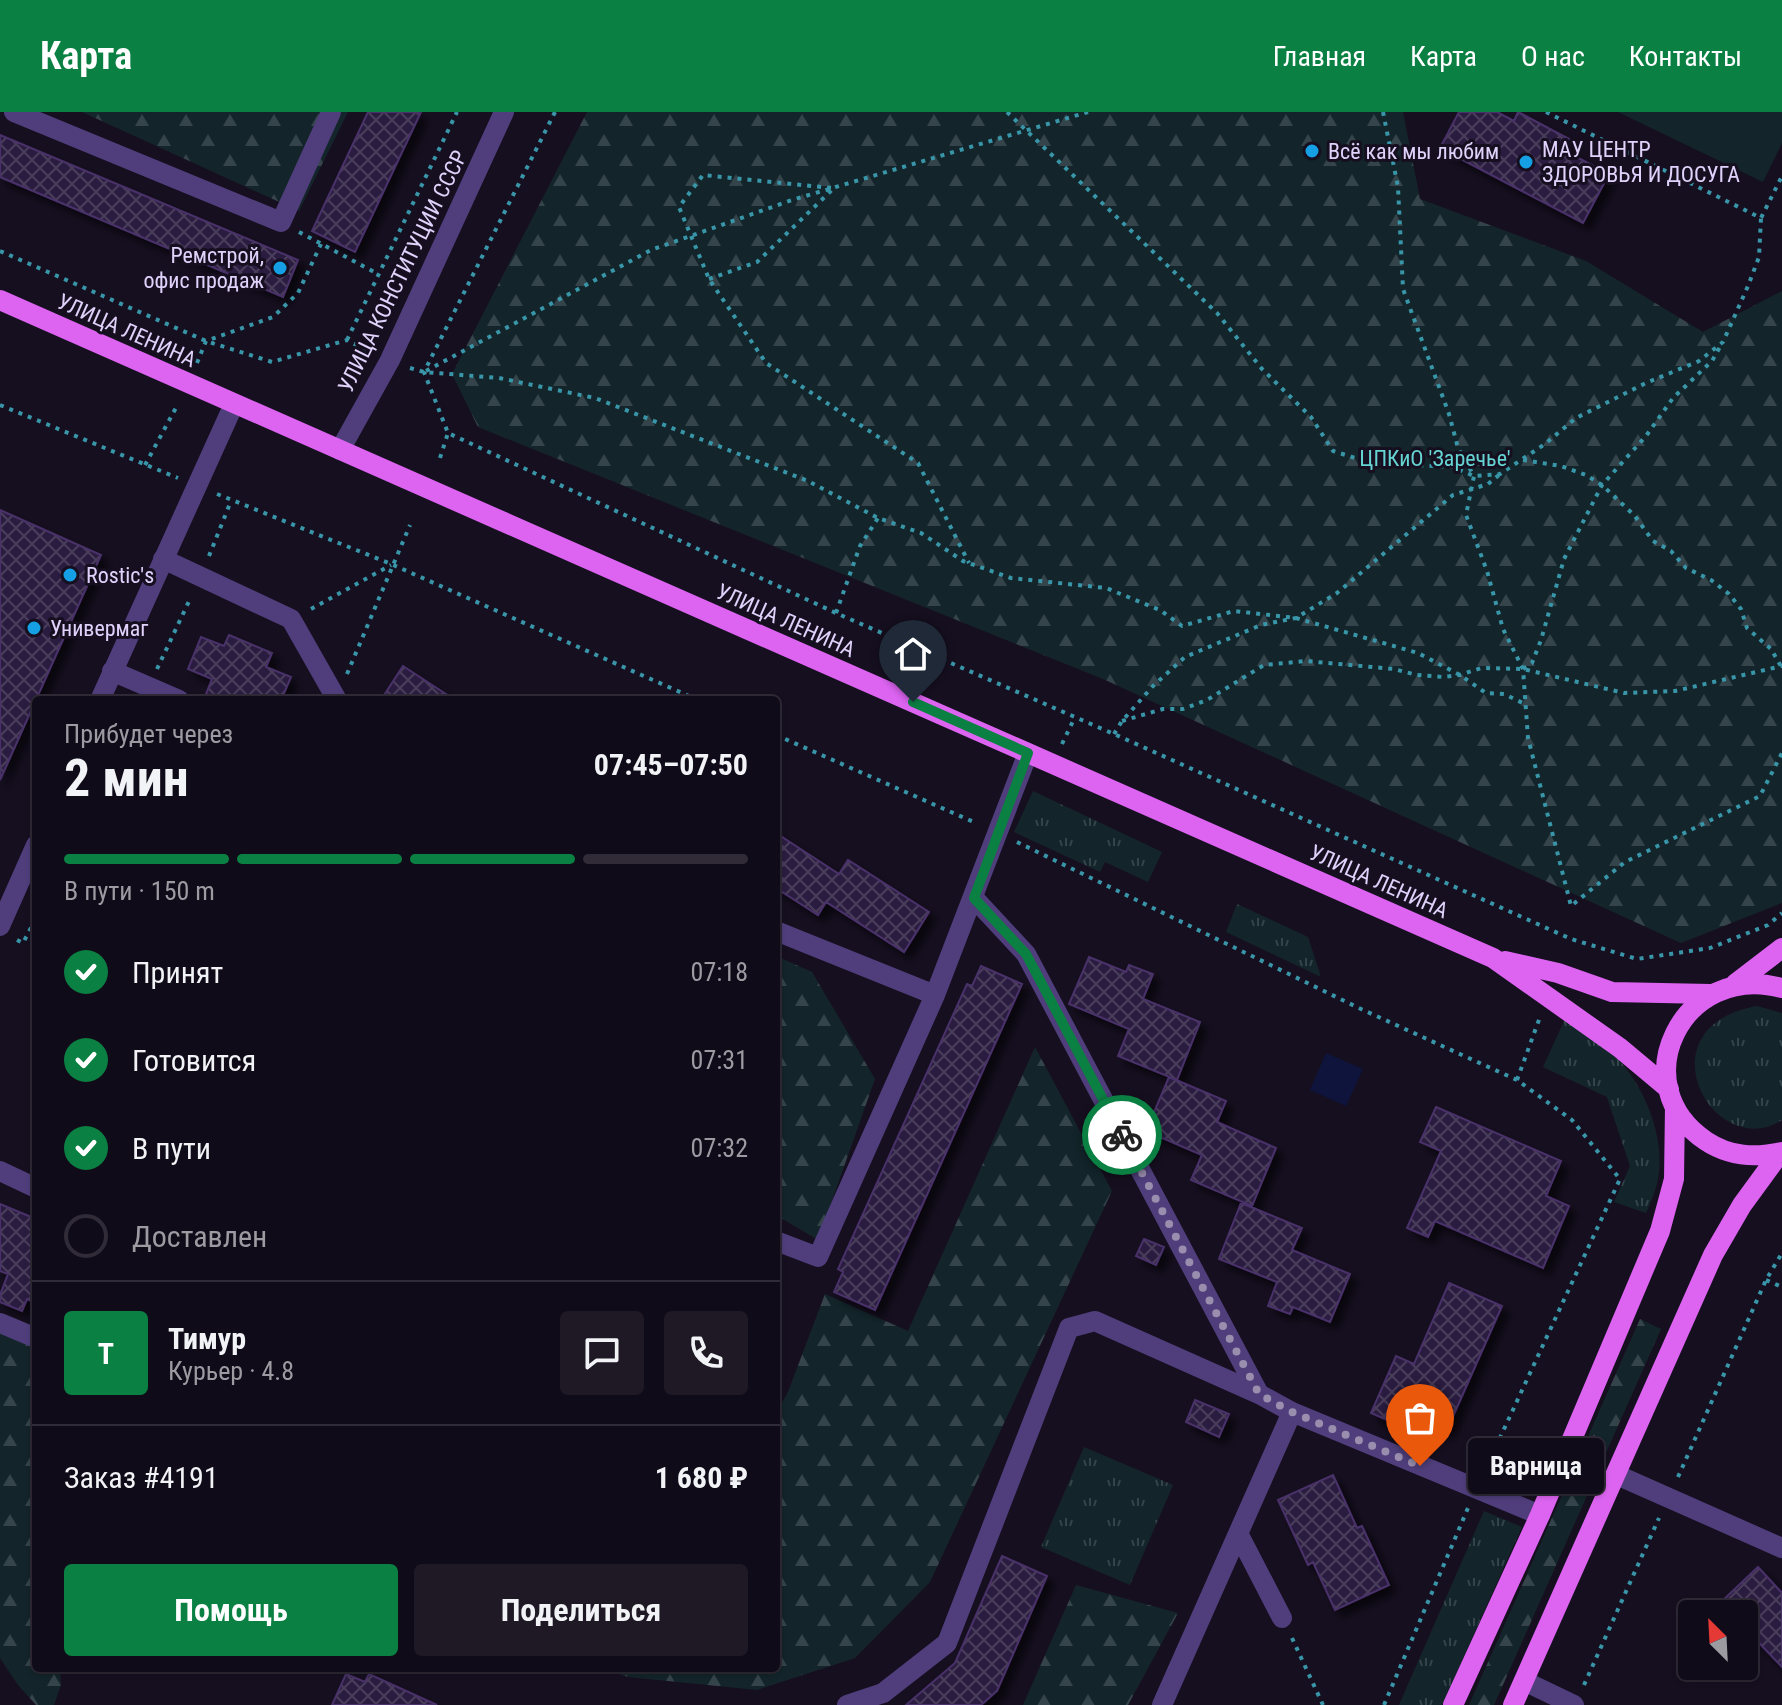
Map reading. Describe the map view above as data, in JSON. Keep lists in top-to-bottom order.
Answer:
{
  "streets": {
    "main road": ["УЛИЦА ЛЕНИНА"],
    "street": ["УЛИЦА КОНСТИТУЦИИ СССР"]
  },
  "crossings": [
    ["УЛИЦА КОНСТИТУЦИИ СССР", "УЛИЦА ЛЕНИНА"]
  ],
  "parks": ["ЦПКиО 'Заречье'"],
  "places": [
    "Всё как мы любим",
    "МАУ ЦЕНТР ЗДОРОВЬЯ И ДОСУГА",
    "Ремстрой, офис продаж",
    "Rostiс's",
    "Универмаг",
    "Варница"
  ],
  "north": "top left",
  "page": {
    "header": "Карта",
    "nav": [
      "Главная",
      "Карта",
      "О нас",
      "Контакты"
    ],
    "heading": ["2 мин", "Прибудет через", "07:45–07:50"],
    "panel": [
      "Тимур",
      "Курьер · 4.8",
      "Заказ #4191",
      "1 680 ₽"
    ],
    "bar": "В пути · 150 m",
    "list": [
      ["Принят", "07:18"],
      ["Готовится", "07:31"],
      ["В пути", "07:32"],
      "Доставлен"
    ],
    "round": "Т",
    "bubble": "Варница",
    "buttons": ["Помощь", "Поделиться"]
  }
}
